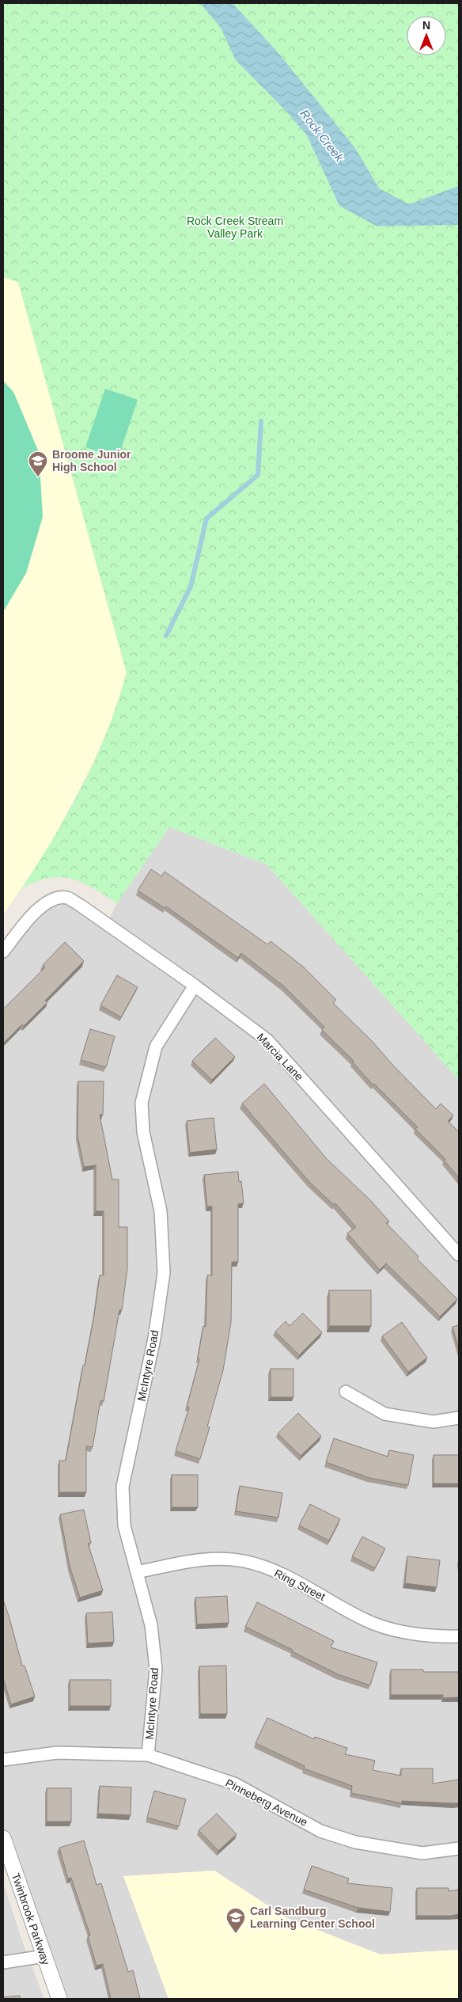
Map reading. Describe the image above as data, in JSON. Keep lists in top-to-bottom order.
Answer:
{
  "streets": {
    "street": [
      "Marcia Lane",
      "McIntyre Road",
      "Ring Street",
      "Pinneberg Avenue",
      "Twinbrook Parkway"
    ]
  },
  "crossings": [
    ["Marcia Lane", "McIntyre Road"],
    ["McIntyre Road", "Ring Street"],
    ["McIntyre Road", "Pinneberg Avenue"]
  ],
  "water": ["Rock Creek"],
  "parks": ["Rock Creek Stream Valley Park"],
  "places": {
    "school or university": ["Broome Junior High School", "Carl Sandburg Learning Center School"]
  },
  "north": "top"
}
